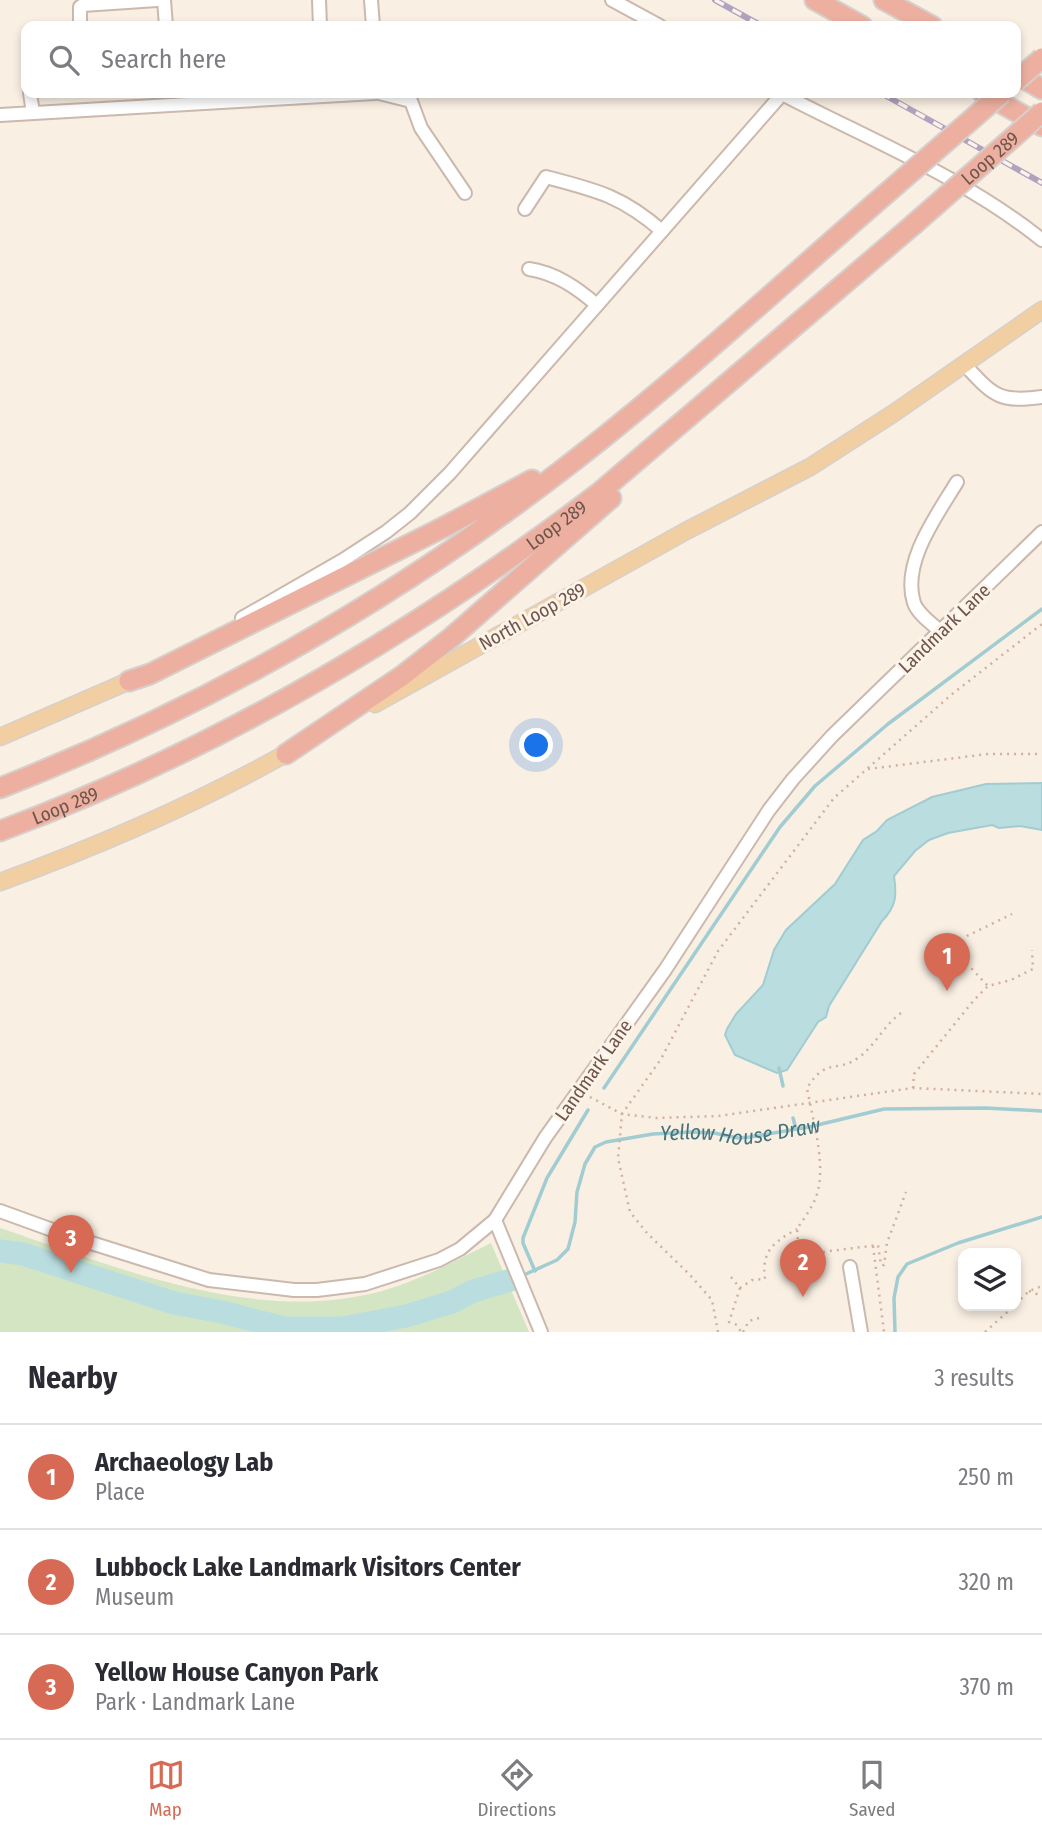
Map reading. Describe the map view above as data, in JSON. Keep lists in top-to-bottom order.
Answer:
{
  "streets": {
    "highway": ["Loop 289"],
    "main road": ["North Loop 289"],
    "street": ["Landmark Lane"]
  },
  "water": ["Yellow House Draw"],
  "page": {
    "search": "Search here",
    "pins": ["1", "3", "2"],
    "heading": ["Nearby", "3 results"],
    "list": [
      {
        "mark": "1",
        "name": "Archaeology Lab",
        "note": "Place",
        "value": "250 m"
      },
      {
        "mark": "2",
        "name": "Lubbock Lake Landmark Visitors Center",
        "note": "Museum",
        "value": "320 m"
      },
      {
        "mark": "3",
        "name": "Yellow House Canyon Park",
        "note": "Park · Landmark Lane",
        "value": "370 m"
      }
    ],
    "nav": ["Map", "Directions", "Saved"]
  }
}
